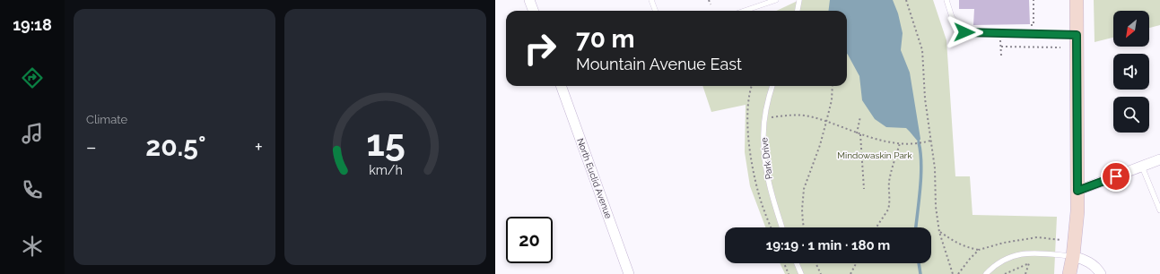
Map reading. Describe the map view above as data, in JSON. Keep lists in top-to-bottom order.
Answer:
{
  "streets": {
    "street": ["North Euclid Avenue"],
    "lane": ["Park Drive"]
  },
  "parks": ["Mindowaskin Park"],
  "north": "bottom left",
  "page": {
    "tabs": "19:18",
    "tile": "Climate",
    "turn": ["70 m", "Mountain Avenue East"],
    "heat": ["−", "20.5°", "+"],
    "limit": "20",
    "trip": "19:19 · 1 min · 180 m",
    "gauge": ["15", "km/h"]
  }
}
